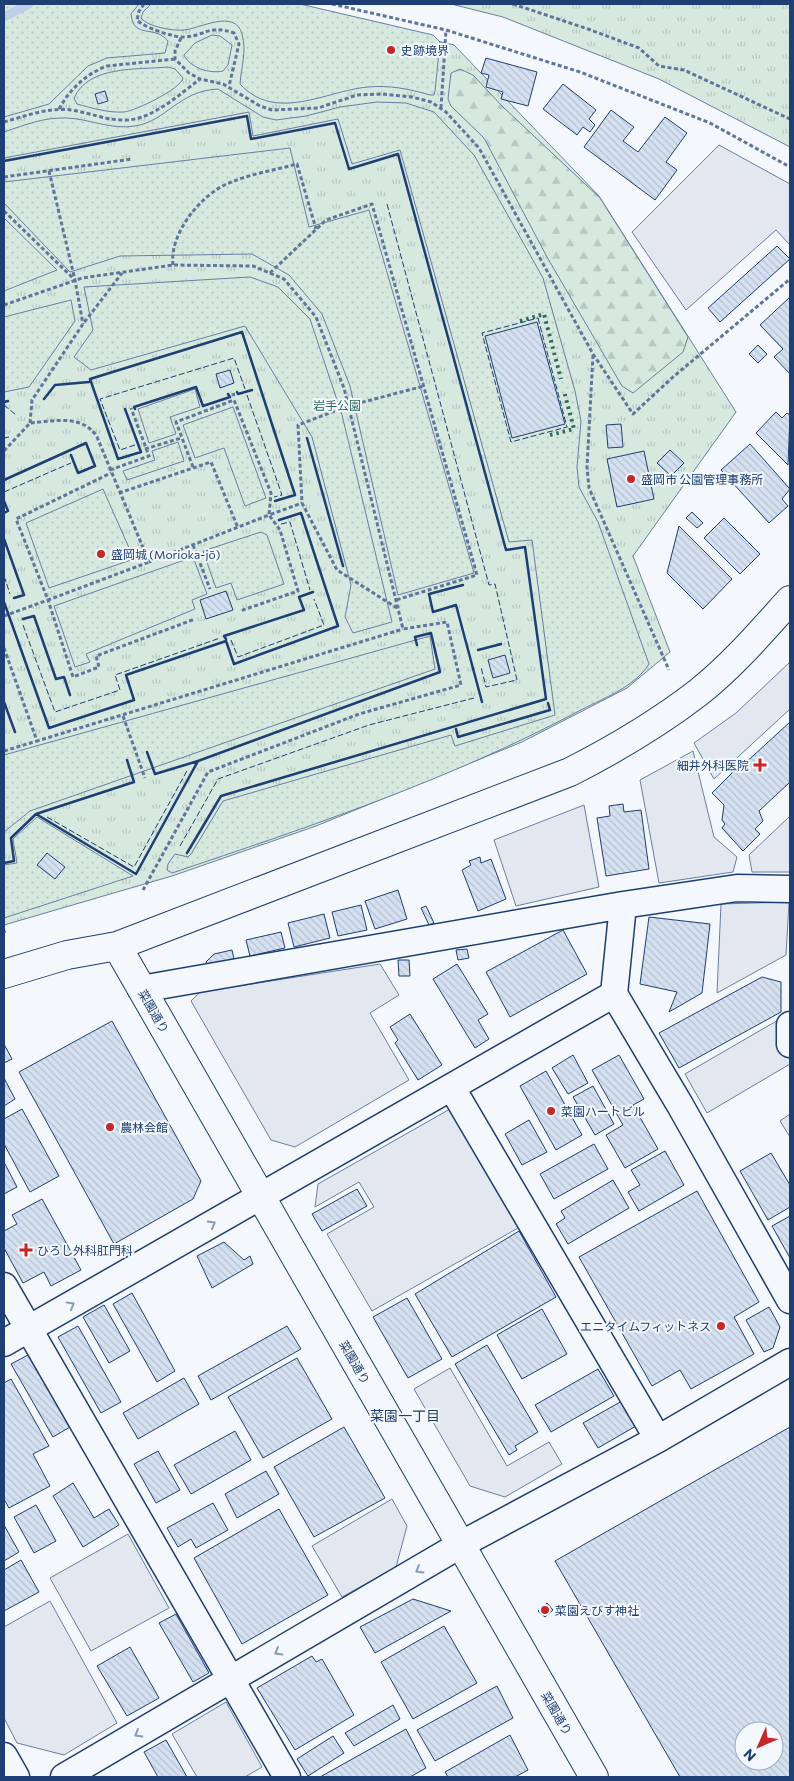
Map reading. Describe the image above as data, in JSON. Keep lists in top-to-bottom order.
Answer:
{
  "streets": {
    "street": ["菜園通り"]
  },
  "districts": ["菜園一丁目"],
  "parks": ["岩手公園"],
  "places": {
    "other": [
      "史跡境界",
      "盛岡市 公園管理事務所",
      "盛岡城 (Morioka-jō)",
      "菜園ハートビル",
      "農林会館",
      "エニタイムフィットネス",
      "菜園えびす神社"
    ],
    "health": ["細井外科医院", "ひろし外科肛門科"]
  },
  "north": "bottom left"
}
